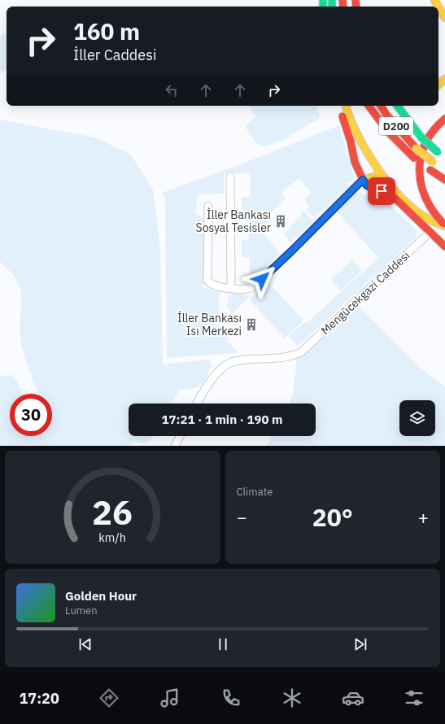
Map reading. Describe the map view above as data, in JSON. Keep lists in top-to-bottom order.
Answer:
{
  "streets": {
    "main road": ["D200"],
    "street": ["Mengücekgazi Caddesi"]
  },
  "places": {
    "building": ["İller Bankası Sosyal Tesisler", "İller Bankası Isı Merkezi"]
  },
  "page": {
    "turn": ["160 m", "İller Caddesi"],
    "limit": "30",
    "trip": "17:21 · 1 min · 190 m",
    "tile": "Climate",
    "heat": ["−", "20°", "+"],
    "song": ["Golden Hour", "Lumen"],
    "tabs": "17:20",
    "gauge": ["26", "km/h"]
  }
}
